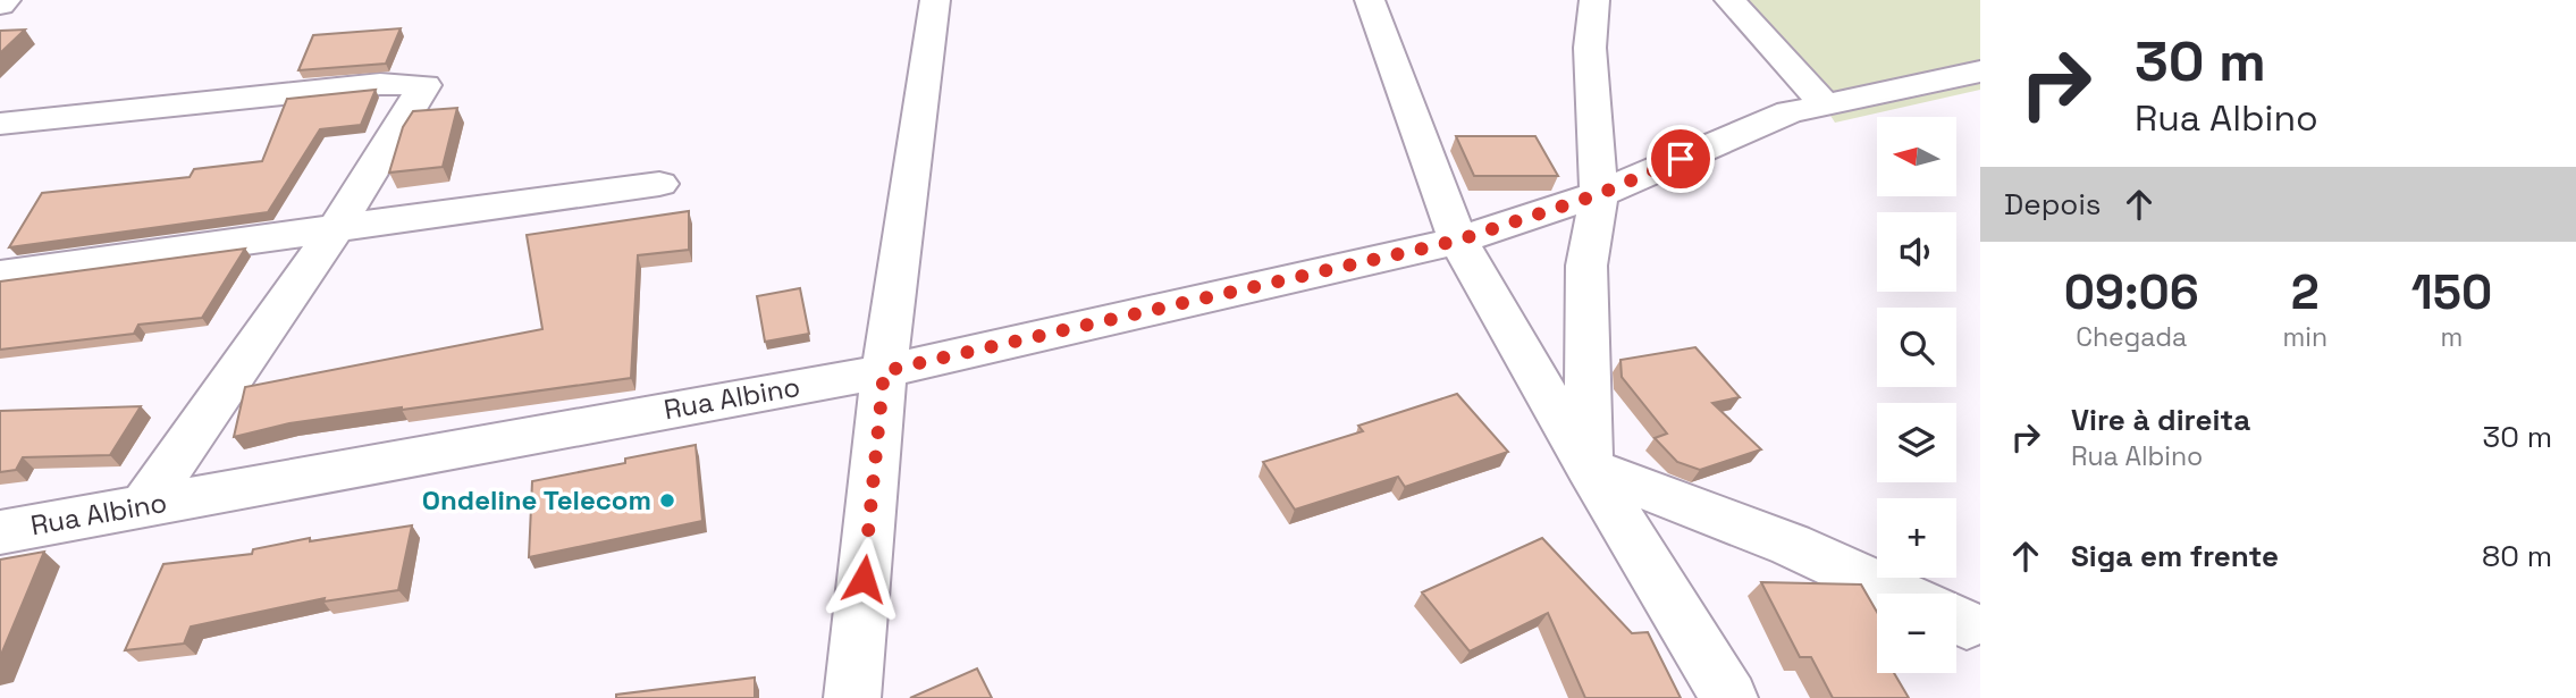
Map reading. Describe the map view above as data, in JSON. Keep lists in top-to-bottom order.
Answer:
{
  "streets": {
    "street": ["Rua Albino"]
  },
  "places": ["Ondeline Telecom"],
  "north": "left",
  "page": {
    "turn": ["30 m", "Rua Albino"],
    "map_buttons": ["+", "−"],
    "then": "Depois",
    "eta": [
      "09:06",
      "Chegada",
      "2",
      "min",
      "150",
      "m"
    ],
    "list": [
      {
        "name": "Vire à direita",
        "note": "Rua Albino",
        "value": "30 m"
      },
      {
        "name": "Siga em frente",
        "value": "80 m"
      }
    ]
  }
}
